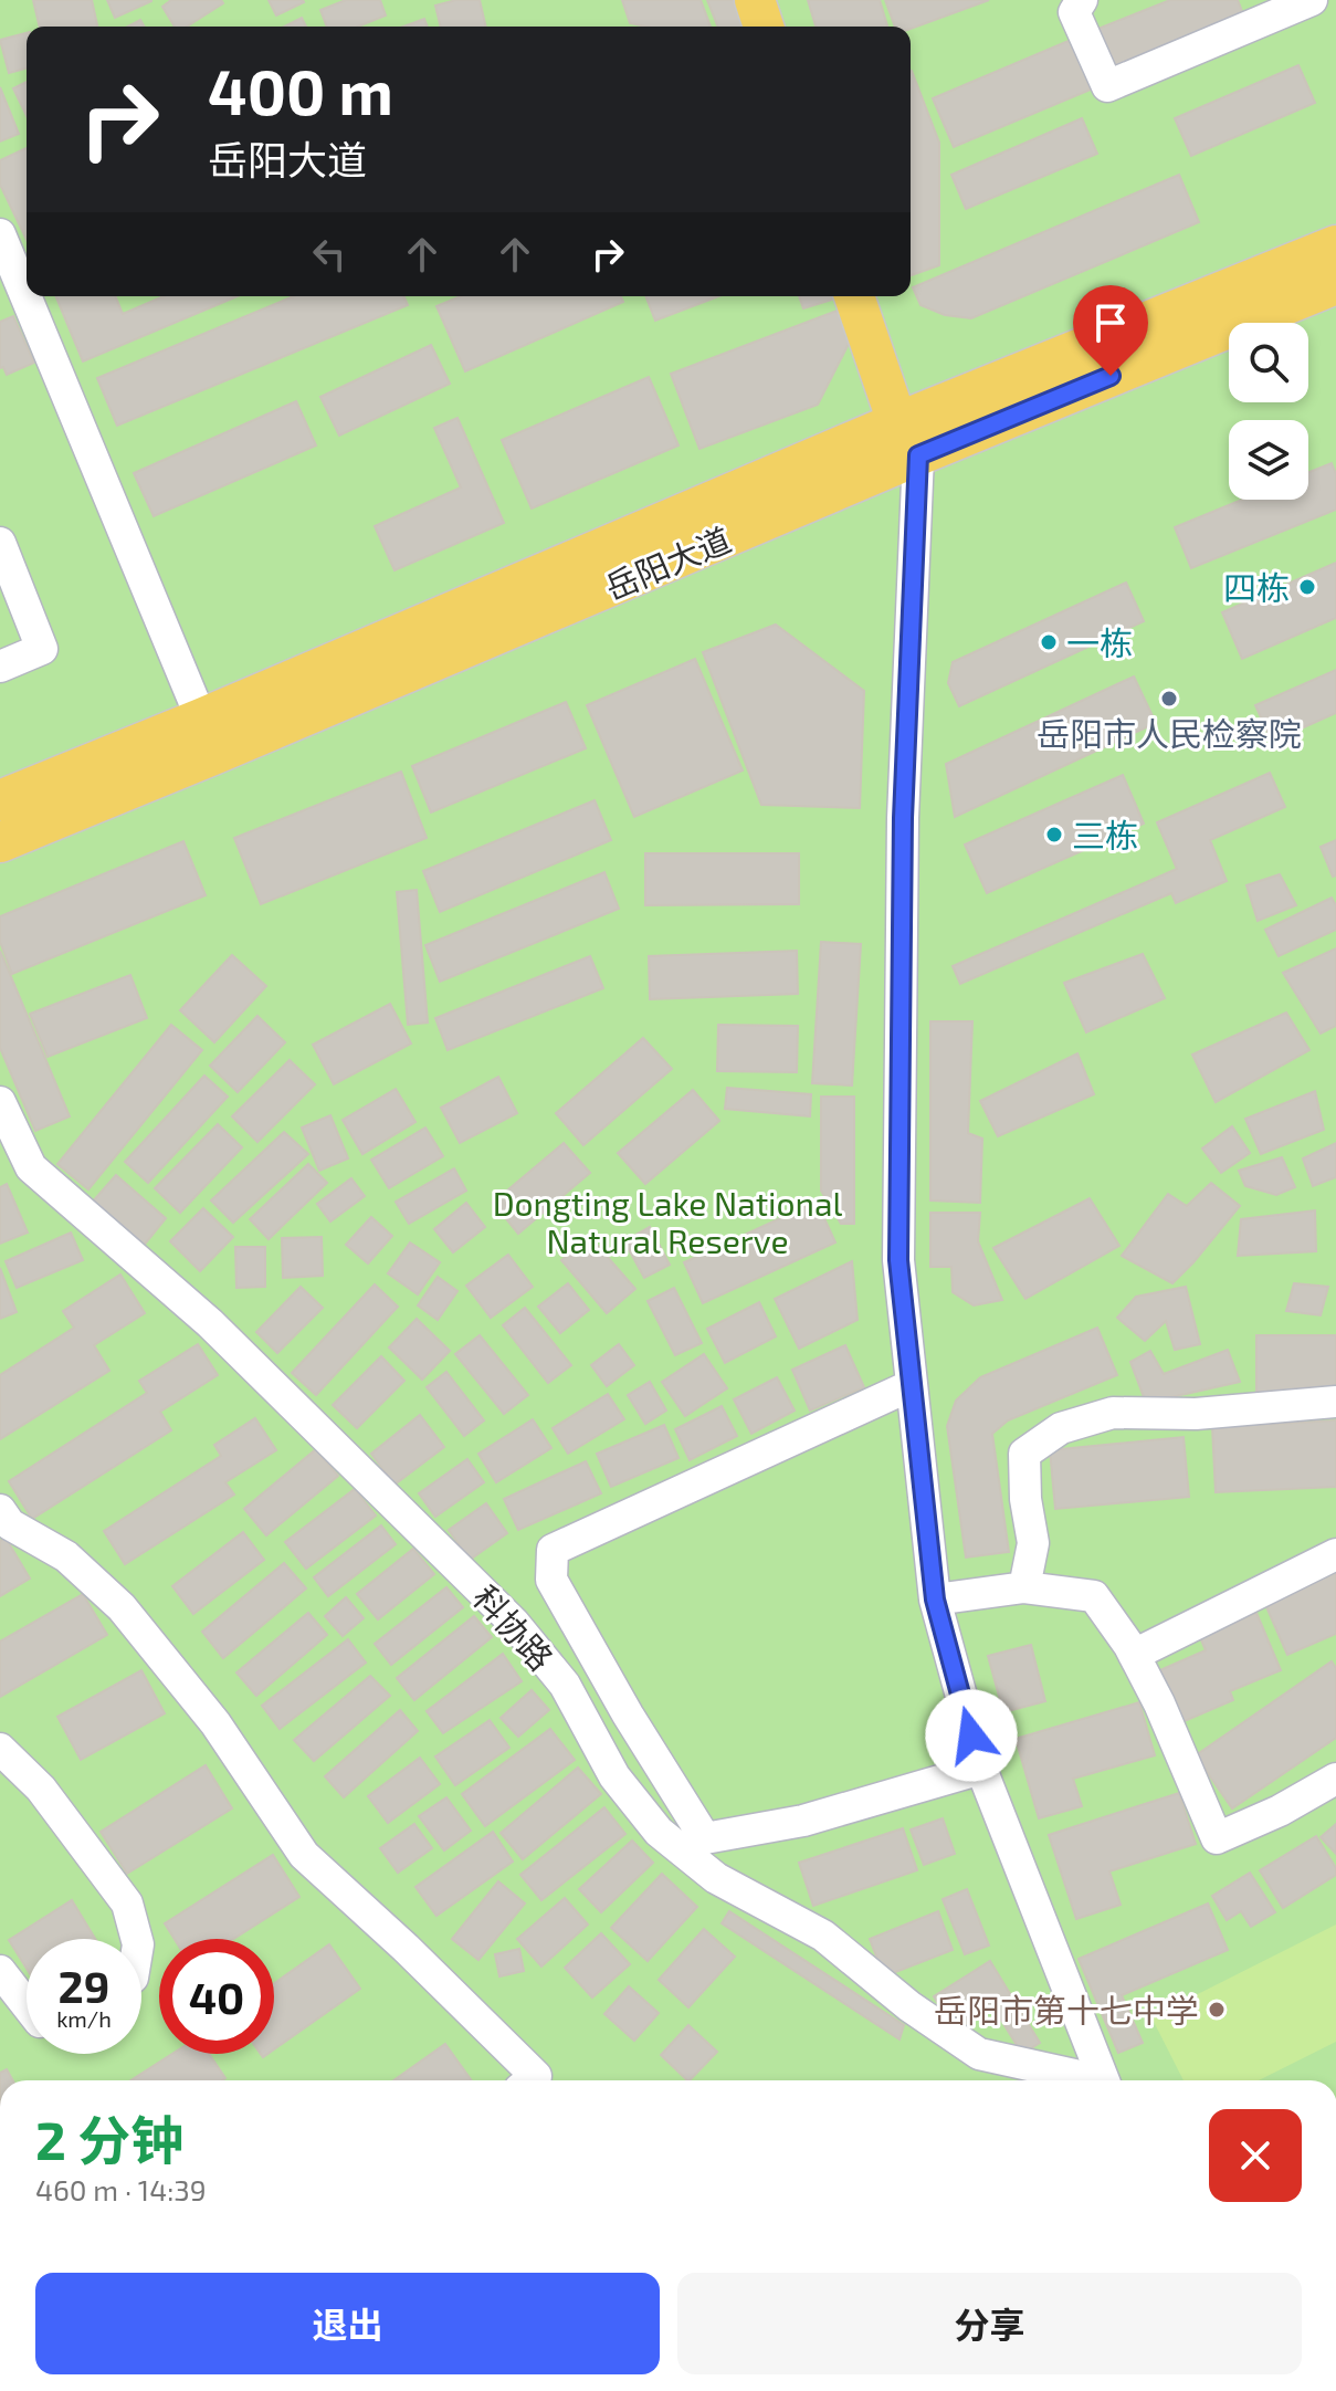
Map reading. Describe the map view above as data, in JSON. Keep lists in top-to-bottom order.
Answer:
{
  "streets": {
    "main road": ["岳阳大道"],
    "street": ["科协路"]
  },
  "parks": ["Dongting Lake National Natural Reserve"],
  "places": [
    "四栋",
    "一栋",
    "岳阳市人民检察院",
    "三栋",
    "岳阳市第十七中学"
  ],
  "page": {
    "turn": ["400 m", "岳阳大道"],
    "speed": "29 km/h",
    "limit": "40",
    "heading": ["2 分钟", "460 m · 14:39"],
    "buttons": ["退出", "分享"]
  }
}
